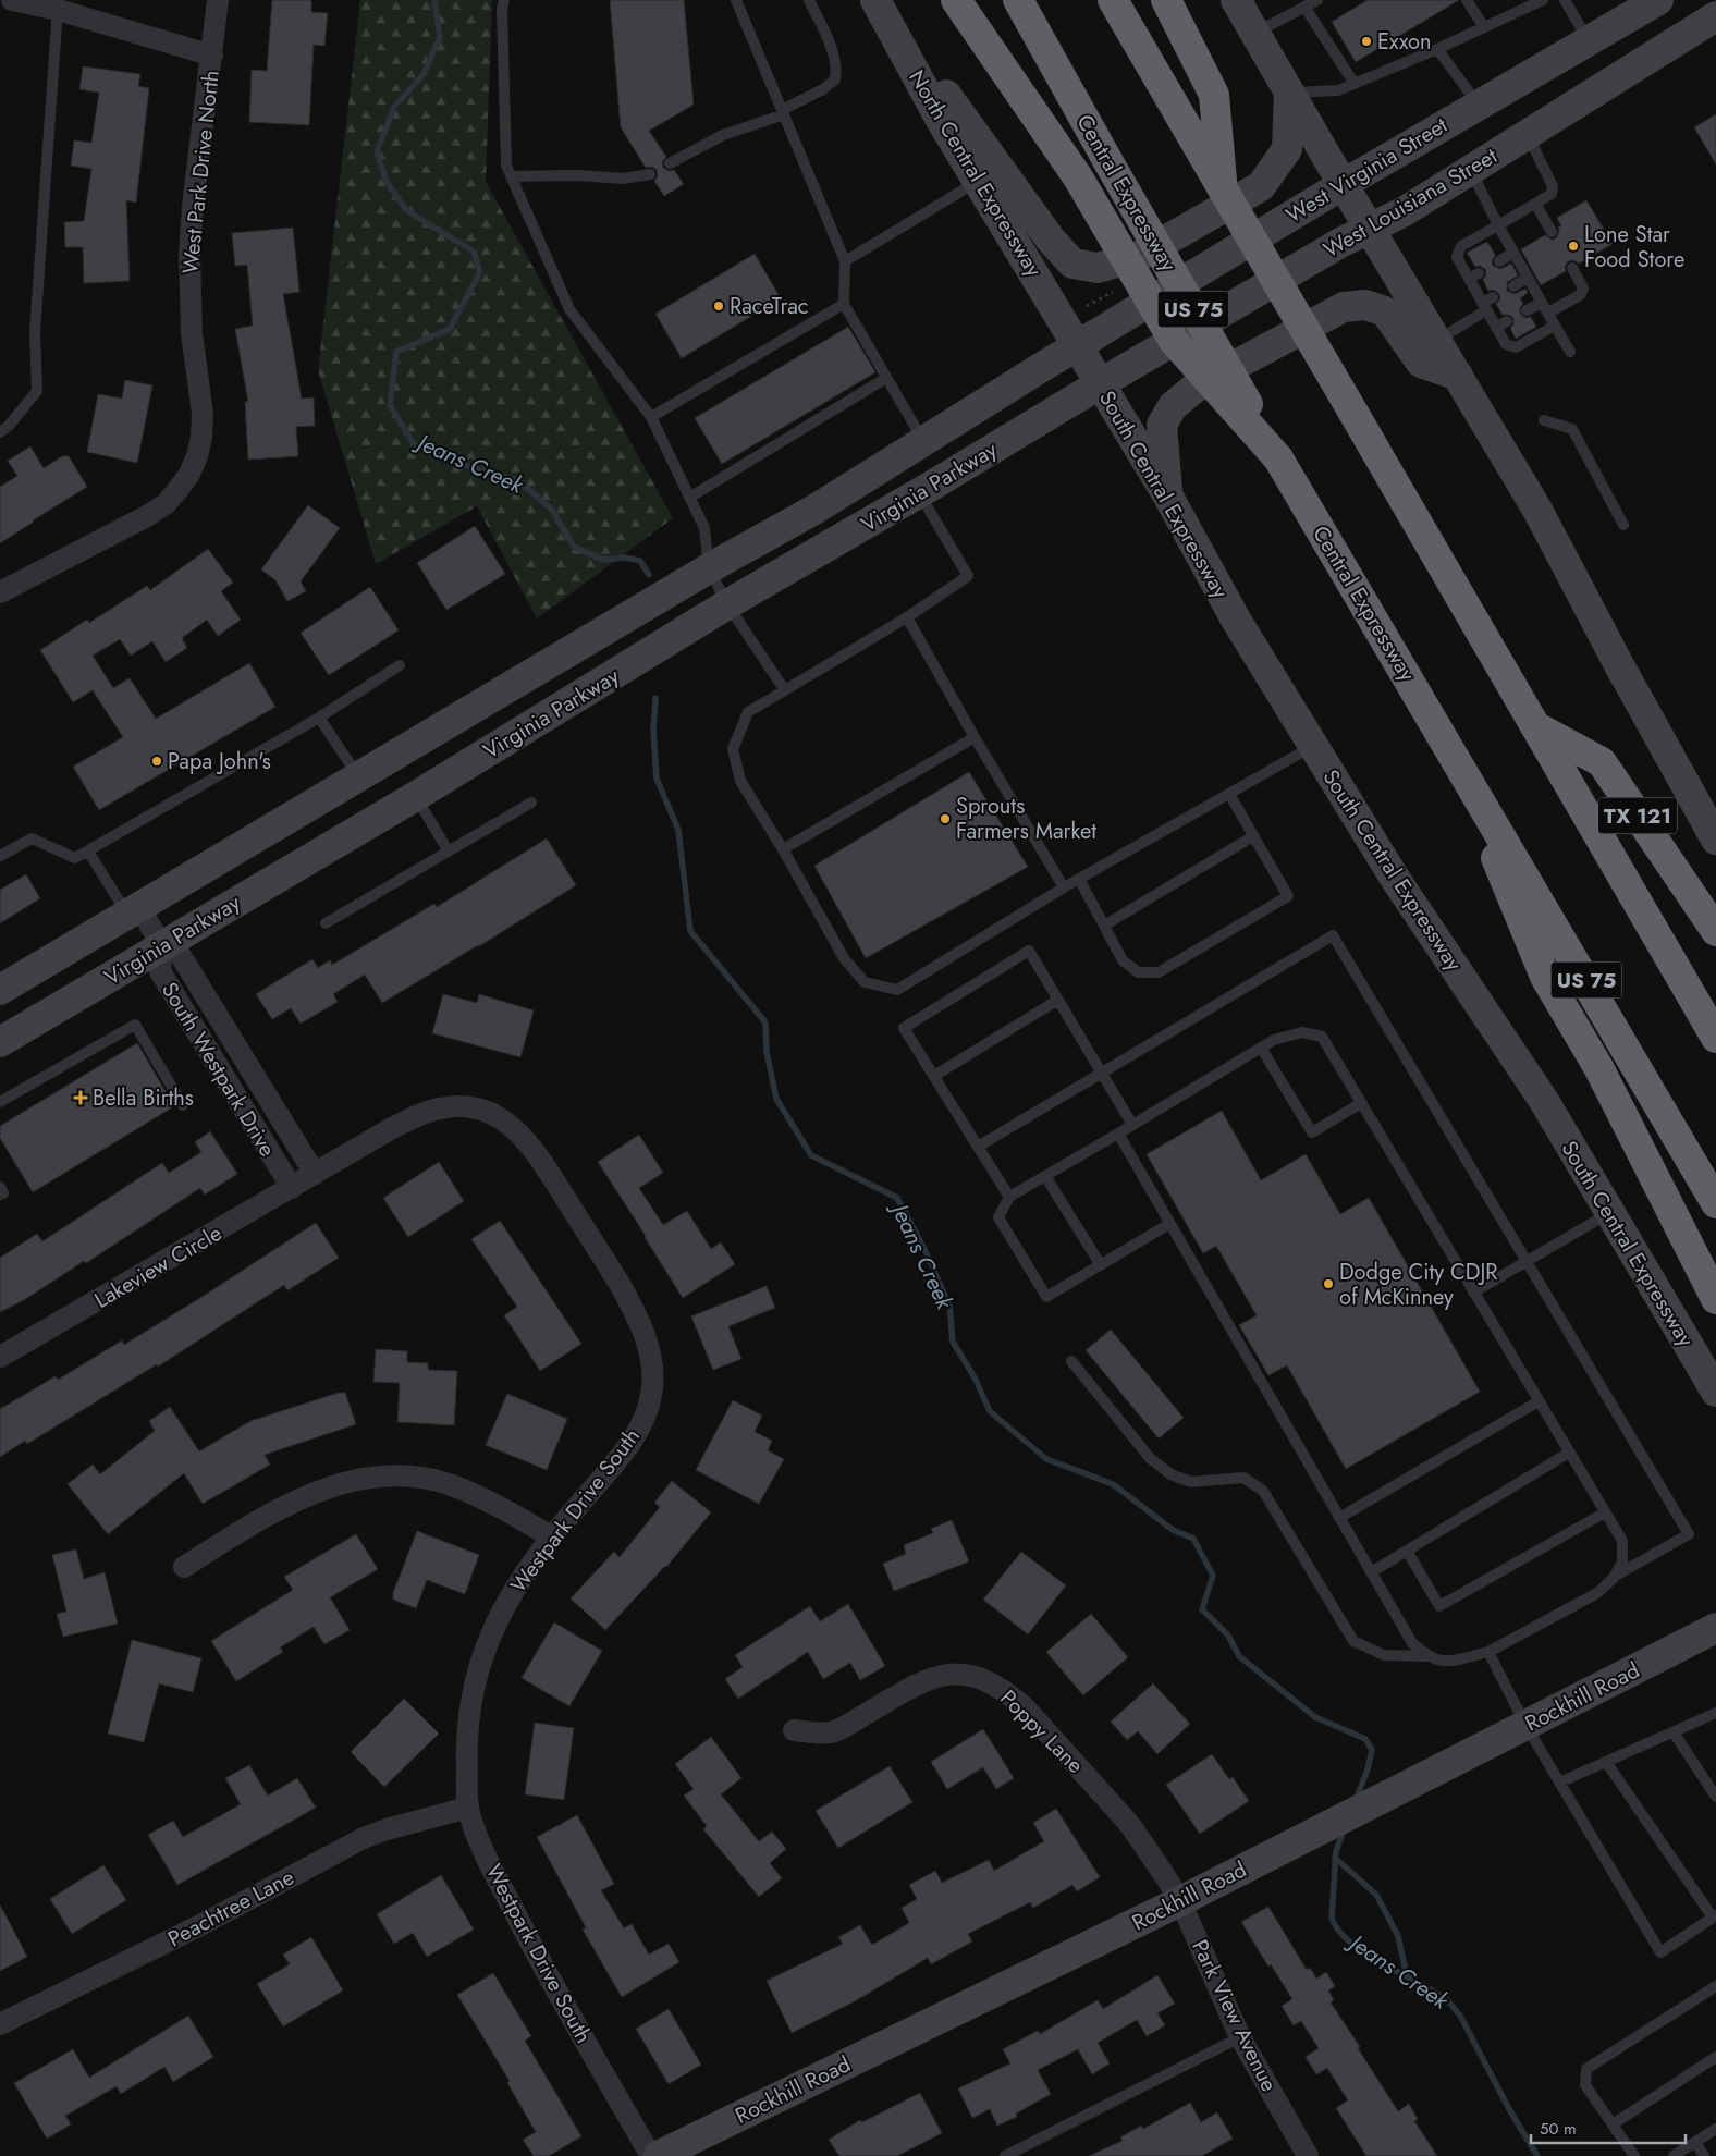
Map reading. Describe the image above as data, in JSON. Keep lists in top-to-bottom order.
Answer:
{
  "streets": {
    "highway": ["Central Expressway", "US 75", "TX 121"],
    "main road": [
      "West Virginia Street",
      "North Central Expressway",
      "West Louisiana Street",
      "Virginia Parkway",
      "South Central Expressway",
      "Rockhill Road"
    ],
    "street": [
      "West Park Drive North",
      "South Westpark Drive",
      "Lakeview Circle",
      "Westpark Drive South",
      "Poppy Lane",
      "Peachtree Lane",
      "Park View Avenue"
    ]
  },
  "crossings": [
    ["West Virginia Street", "North Central Expressway"],
    ["West Virginia Street", "Virginia Parkway"],
    ["West Virginia Street", "South Central Expressway"],
    ["North Central Expressway", "Virginia Parkway"],
    ["North Central Expressway", "South Central Expressway"],
    ["West Louisiana Street", "Virginia Parkway"],
    ["West Louisiana Street", "South Central Expressway"],
    ["Virginia Parkway", "South Central Expressway"],
    ["Virginia Parkway", "South Westpark Drive"],
    ["South Westpark Drive", "Lakeview Circle"],
    ["South Westpark Drive", "Westpark Drive South"],
    ["Lakeview Circle", "Westpark Drive South"],
    ["Westpark Drive South", "Peachtree Lane"],
    ["Rockhill Road", "Poppy Lane"],
    ["Rockhill Road", "Park View Avenue"],
    ["Poppy Lane", "Park View Avenue"]
  ],
  "water": ["Jeans Creek"],
  "places": {
    "other": [
      "Exxon",
      "Lone Star Food Store",
      "RaceTrac",
      "Papa John's",
      "Sprouts Farmers Market",
      "Dodge City CDJR of McKinney"
    ],
    "health": ["Bella Births"]
  },
  "scale_bar": "50 m"
}
